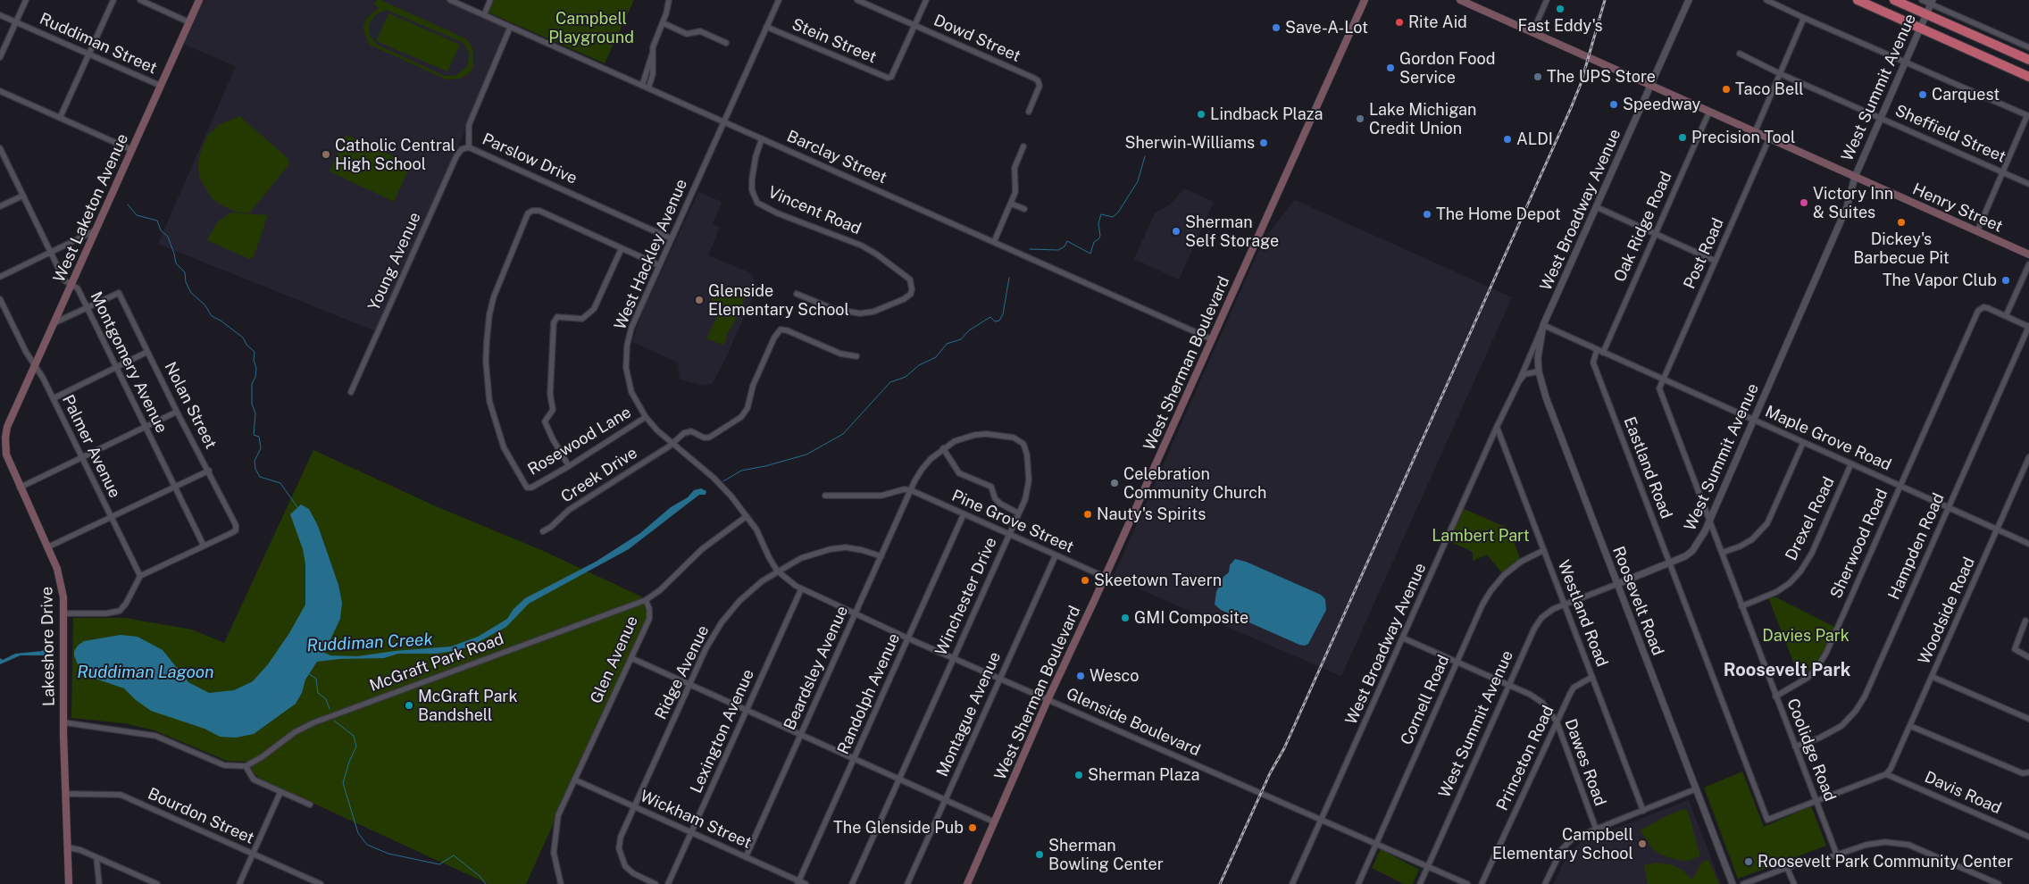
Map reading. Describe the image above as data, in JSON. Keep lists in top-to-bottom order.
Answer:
{
  "streets": {
    "main road": [
      "West Laketon Avenue",
      "Henry Street",
      "West Sherman Boulevard",
      "Lakeshore Drive"
    ],
    "street": [
      "Dowd Street",
      "Stein Street",
      "Ruddiman Street",
      "West Summit Avenue",
      "Sheffield Street",
      "Barclay Street",
      "Parslow Drive",
      "West Broadway Avenue",
      "Vincent Road",
      "Oak Ridge Road",
      "Post Road",
      "West Hackley Avenue",
      "Young Avenue",
      "Montgomery Avenue",
      "Nolan Street",
      "Maple Grove Road",
      "Rosewood Lane",
      "Palmer Avenue",
      "Eastland Road",
      "Creek Drive",
      "Drexel Road",
      "Pine Grove Street",
      "Sherwood Road",
      "Hampden Road",
      "Winchester Drive",
      "Roosevelt Road",
      "Woodside Road",
      "Westland Road",
      "Glen Avenue",
      "McGraft Park Road",
      "Beardsley Avenue",
      "Ridge Avenue",
      "Randolph Avenue",
      "Cornell Road",
      "Montague Avenue",
      "Glenside Boulevard",
      "Lexington Avenue",
      "Coolidge Road",
      "Princeton Road",
      "Dawes Road",
      "Davis Road",
      "Bourdon Street",
      "Wickham Street"
    ]
  },
  "crossings": [
    ["Dowd Street", "Stein Street"],
    ["Stein Street", "West Hackley Avenue"],
    ["Ruddiman Street", "West Laketon Avenue"],
    ["West Summit Avenue", "Sheffield Street"],
    ["West Summit Avenue", "Henry Street"],
    ["West Summit Avenue", "Maple Grove Road"],
    ["West Summit Avenue", "Eastland Road"],
    ["West Summit Avenue", "Roosevelt Road"],
    ["West Summit Avenue", "Westland Road"],
    ["West Summit Avenue", "Glenside Boulevard"],
    ["West Summit Avenue", "Coolidge Road"],
    ["West Summit Avenue", "Dawes Road"],
    ["Barclay Street", "Parslow Drive"],
    ["Barclay Street", "Vincent Road"],
    ["Barclay Street", "West Hackley Avenue"],
    ["Barclay Street", "West Sherman Boulevard"],
    ["Parslow Drive", "West Hackley Avenue"],
    ["Parslow Drive", "Young Avenue"],
    ["West Laketon Avenue", "Montgomery Avenue"],
    ["West Laketon Avenue", "Palmer Avenue"],
    ["West Laketon Avenue", "Lakeshore Drive"],
    ["Henry Street", "West Broadway Avenue"],
    ["Henry Street", "Oak Ridge Road"],
    ["Henry Street", "Post Road"],
    ["West Broadway Avenue", "Maple Grove Road"],
    ["West Broadway Avenue", "Roosevelt Road"],
    ["West Broadway Avenue", "Westland Road"],
    ["West Broadway Avenue", "Glenside Boulevard"],
    ["West Broadway Avenue", "Dawes Road"],
    ["Oak Ridge Road", "Maple Grove Road"],
    ["Post Road", "Maple Grove Road"],
    ["Post Road", "Coolidge Road"],
    ["West Hackley Avenue", "Rosewood Lane"],
    ["West Hackley Avenue", "Creek Drive"],
    ["West Hackley Avenue", "Glen Avenue"],
    ["West Hackley Avenue", "Glenside Boulevard"],
    ["Montgomery Avenue", "Nolan Street"],
    ["West Sherman Boulevard", "Pine Grove Street"],
    ["West Sherman Boulevard", "Glenside Boulevard"],
    ["Maple Grove Road", "Eastland Road"],
    ["Maple Grove Road", "Drexel Road"],
    ["Maple Grove Road", "Sherwood Road"],
    ["Maple Grove Road", "Hampden Road"],
    ["Maple Grove Road", "Roosevelt Road"],
    ["Maple Grove Road", "Woodside Road"],
    ["Maple Grove Road", "Coolidge Road"],
    ["Eastland Road", "Coolidge Road"],
    ["Drexel Road", "Coolidge Road"],
    ["Pine Grove Street", "Winchester Drive"],
    ["Pine Grove Street", "Beardsley Avenue"],
    ["Pine Grove Street", "Randolph Avenue"],
    ["Pine Grove Street", "Montague Avenue"],
    ["Sherwood Road", "Coolidge Road"],
    ["Hampden Road", "Coolidge Road"],
    ["Winchester Drive", "Beardsley Avenue"],
    ["Winchester Drive", "Glenside Boulevard"],
    ["Woodside Road", "Davis Road"],
    ["Westland Road", "Cornell Road"],
    ["Westland Road", "Princeton Road"],
    ["Lakeshore Drive", "Bourdon Street"],
    ["Glen Avenue", "McGraft Park Road"],
    ["Glen Avenue", "Glenside Boulevard"],
    ["Glen Avenue", "Wickham Street"],
    ["Beardsley Avenue", "Ridge Avenue"],
    ["Beardsley Avenue", "Glenside Boulevard"],
    ["Beardsley Avenue", "Wickham Street"],
    ["Ridge Avenue", "Glenside Boulevard"],
    ["Ridge Avenue", "Wickham Street"],
    ["Randolph Avenue", "Glenside Boulevard"],
    ["Randolph Avenue", "Wickham Street"],
    ["Cornell Road", "Glenside Boulevard"],
    ["Cornell Road", "Dawes Road"],
    ["Montague Avenue", "Glenside Boulevard"],
    ["Glenside Boulevard", "Lexington Avenue"],
    ["Lexington Avenue", "Wickham Street"],
    ["Princeton Road", "Dawes Road"]
  ],
  "districts": ["Roosevelt Park"],
  "water": ["Ruddiman Creek", "Ruddiman Lagoon"],
  "parks": ["Campbell Playground", "Lambert Part", "Davies Park"],
  "places": [
    "Fast Eddy's",
    "Rite Aid",
    "Save-A-Lot",
    "Gordon Food Service",
    "The UPS Store",
    "Taco Bell",
    "Carquest",
    "Speedway",
    "Lindback Plaza",
    "Lake Michigan Credit Union",
    "Precision Tool",
    "ALDI",
    "Sherwin-Williams",
    "Catholic Central High School",
    "Victory Inn & Suites",
    "The Home Depot",
    "Dickey's Barbecue Pit",
    "Sherman Self Storage",
    "The Vapor Club",
    "Glenside Elementary School",
    "Celebration Community Church",
    "Nauty's Spirits",
    "Skeetown Tavern",
    "GMI Composite",
    "Wesco",
    "McGraft Park Bandshell",
    "Sherman Plaza",
    "The Glenside Pub",
    "Campbell Elementary School",
    "Sherman Bowling Center",
    "Roosevelt Park Community Center"
  ]
}
